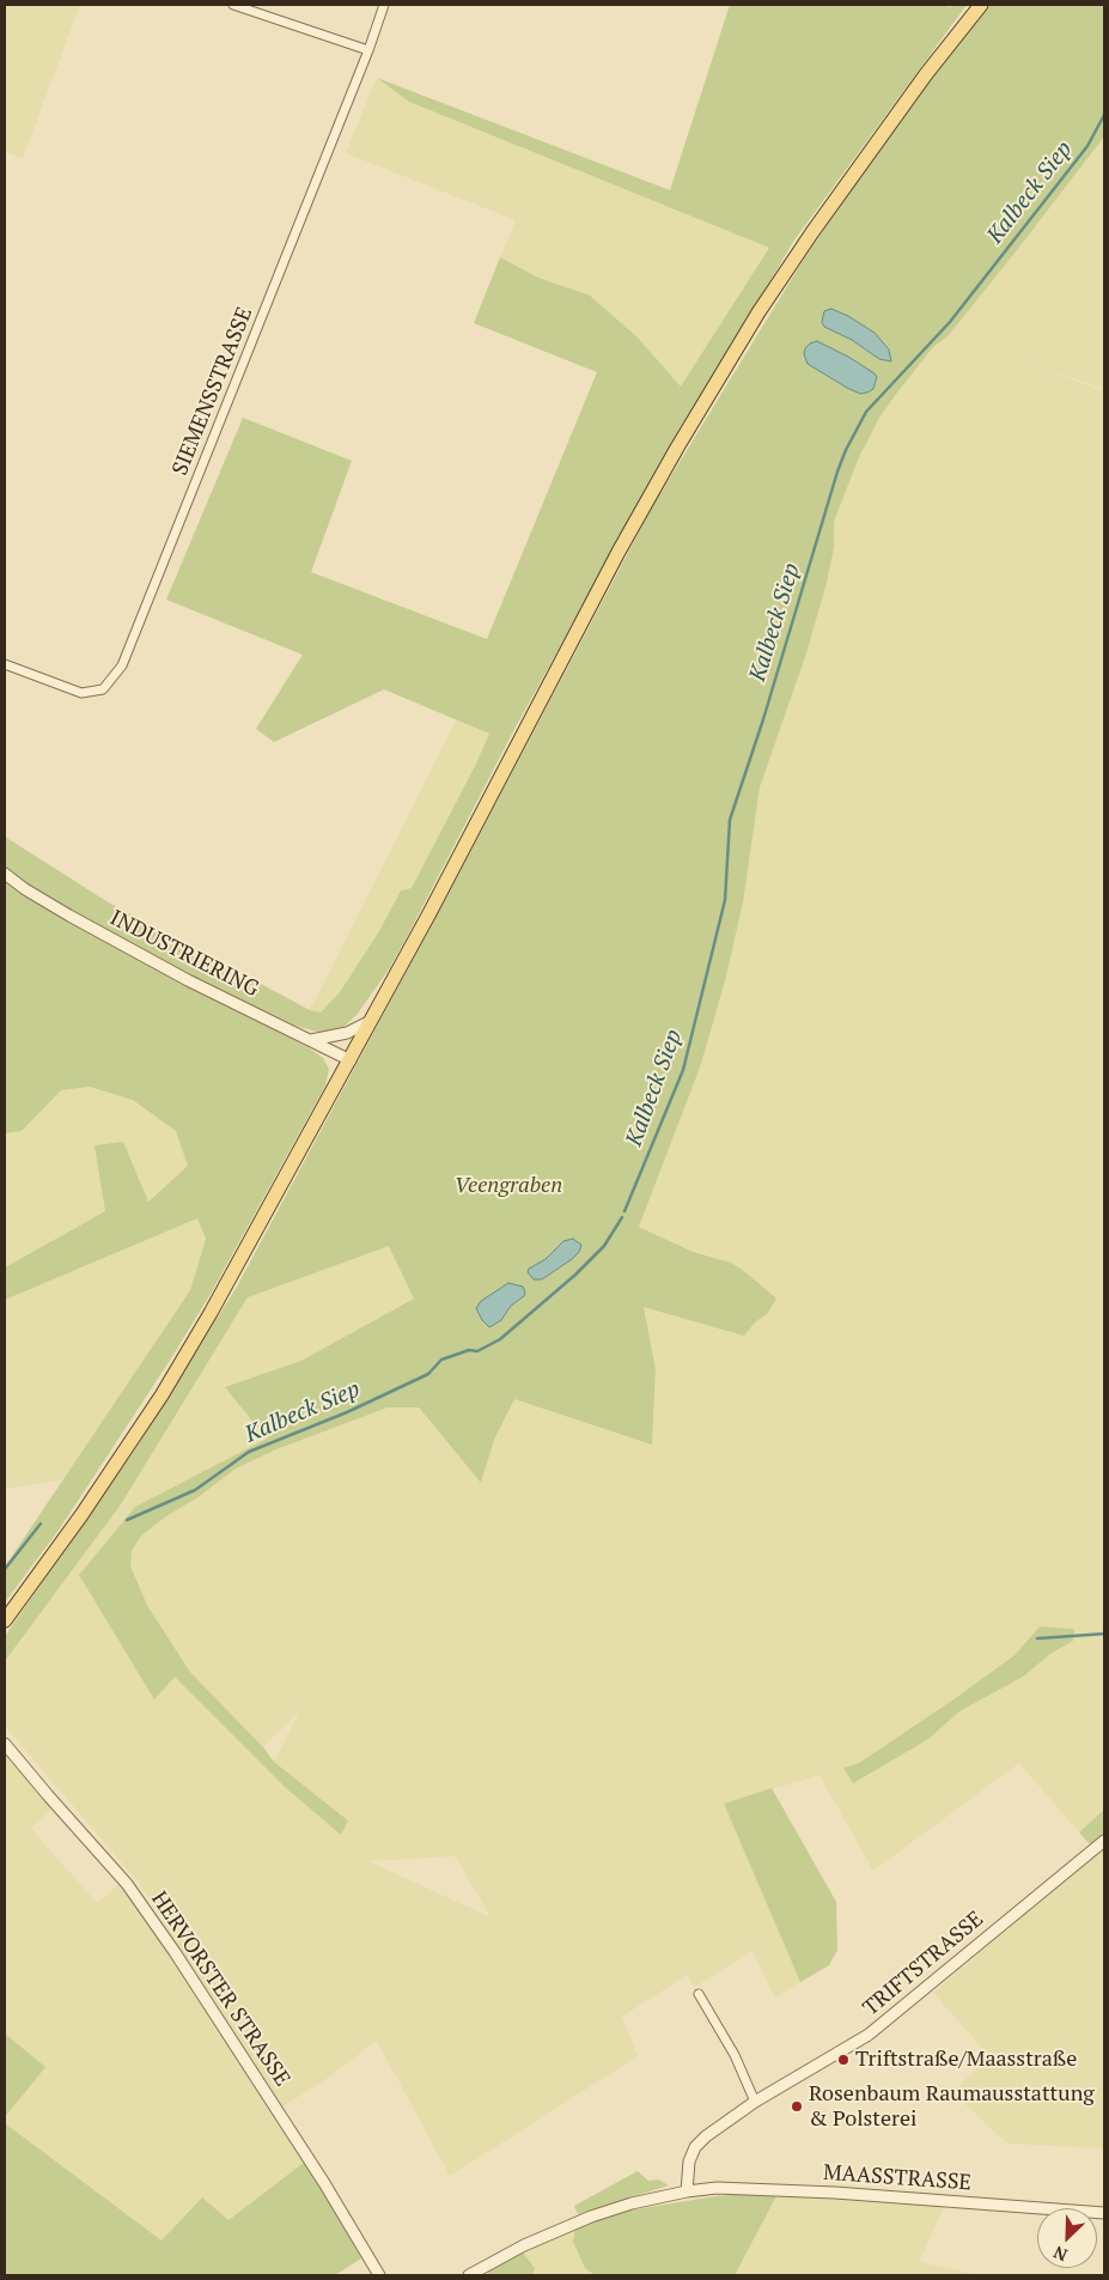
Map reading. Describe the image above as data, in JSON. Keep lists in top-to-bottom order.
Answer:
{
  "streets": {
    "street": [
      "SIEMENSSTRASSE",
      "INDUSTRIERING",
      "TRIFTSTRASSE",
      "HERVORSTER STRASSE",
      "MAASSTRASSE"
    ]
  },
  "crossings": [
    ["TRIFTSTRASSE", "MAASSTRASSE"]
  ],
  "water": ["Kalbeck Siep"],
  "parks": ["Veengraben"],
  "places": ["Triftstraße/Maasstraße", "Rosenbaum Raumausstattung & Polsterei"],
  "north": "bottom left"
}
